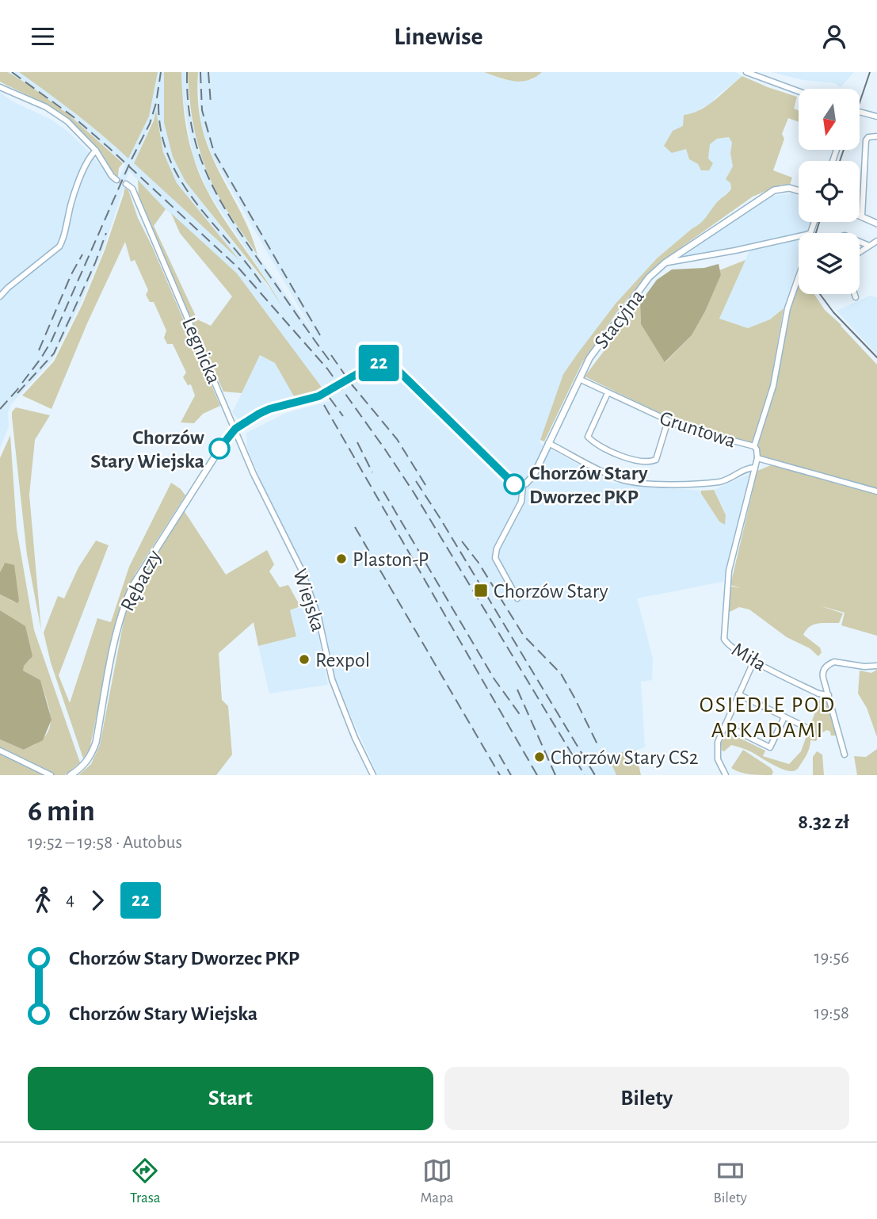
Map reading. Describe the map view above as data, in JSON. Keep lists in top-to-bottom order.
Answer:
{
  "streets": {
    "street": [
      "Stacyjna",
      "Legnicka",
      "Gruntowa",
      "Rębaczy",
      "Wiejska",
      "Miła"
    ]
  },
  "crossings": [
    ["Stacyjna", "Gruntowa"],
    ["Legnicka", "Rębaczy"],
    ["Legnicka", "Wiejska"],
    ["Gruntowa", "Miła"],
    ["Rębaczy", "Wiejska"]
  ],
  "districts": ["OSIEDLE POD ARKADAMI"],
  "places": {
    "other": [
      "Chorzów Stary Wiejska",
      "Chorzów Stary Dworzec PKP",
      "Plaston-P",
      "Rexpol",
      "Chorzów Stary CS2"
    ],
    "transit": ["Chorzów Stary"]
  },
  "lines": ["bus line 22"],
  "north": "bottom",
  "page": {
    "header": "Linewise",
    "on_map": "22",
    "heading": ["6 min", "19:52 – 19:58 · Autobus", "8.32 zł"],
    "legs": ["4", "22"],
    "list": [
      {
        "name": "Chorzów Stary Dworzec PKP",
        "value": "19:56"
      },
      {
        "name": "Chorzów Stary Wiejska",
        "value": "19:58"
      }
    ],
    "buttons": ["Start", "Bilety"],
    "tabs": ["Trasa", "Mapa", "Bilety"]
  }
}
